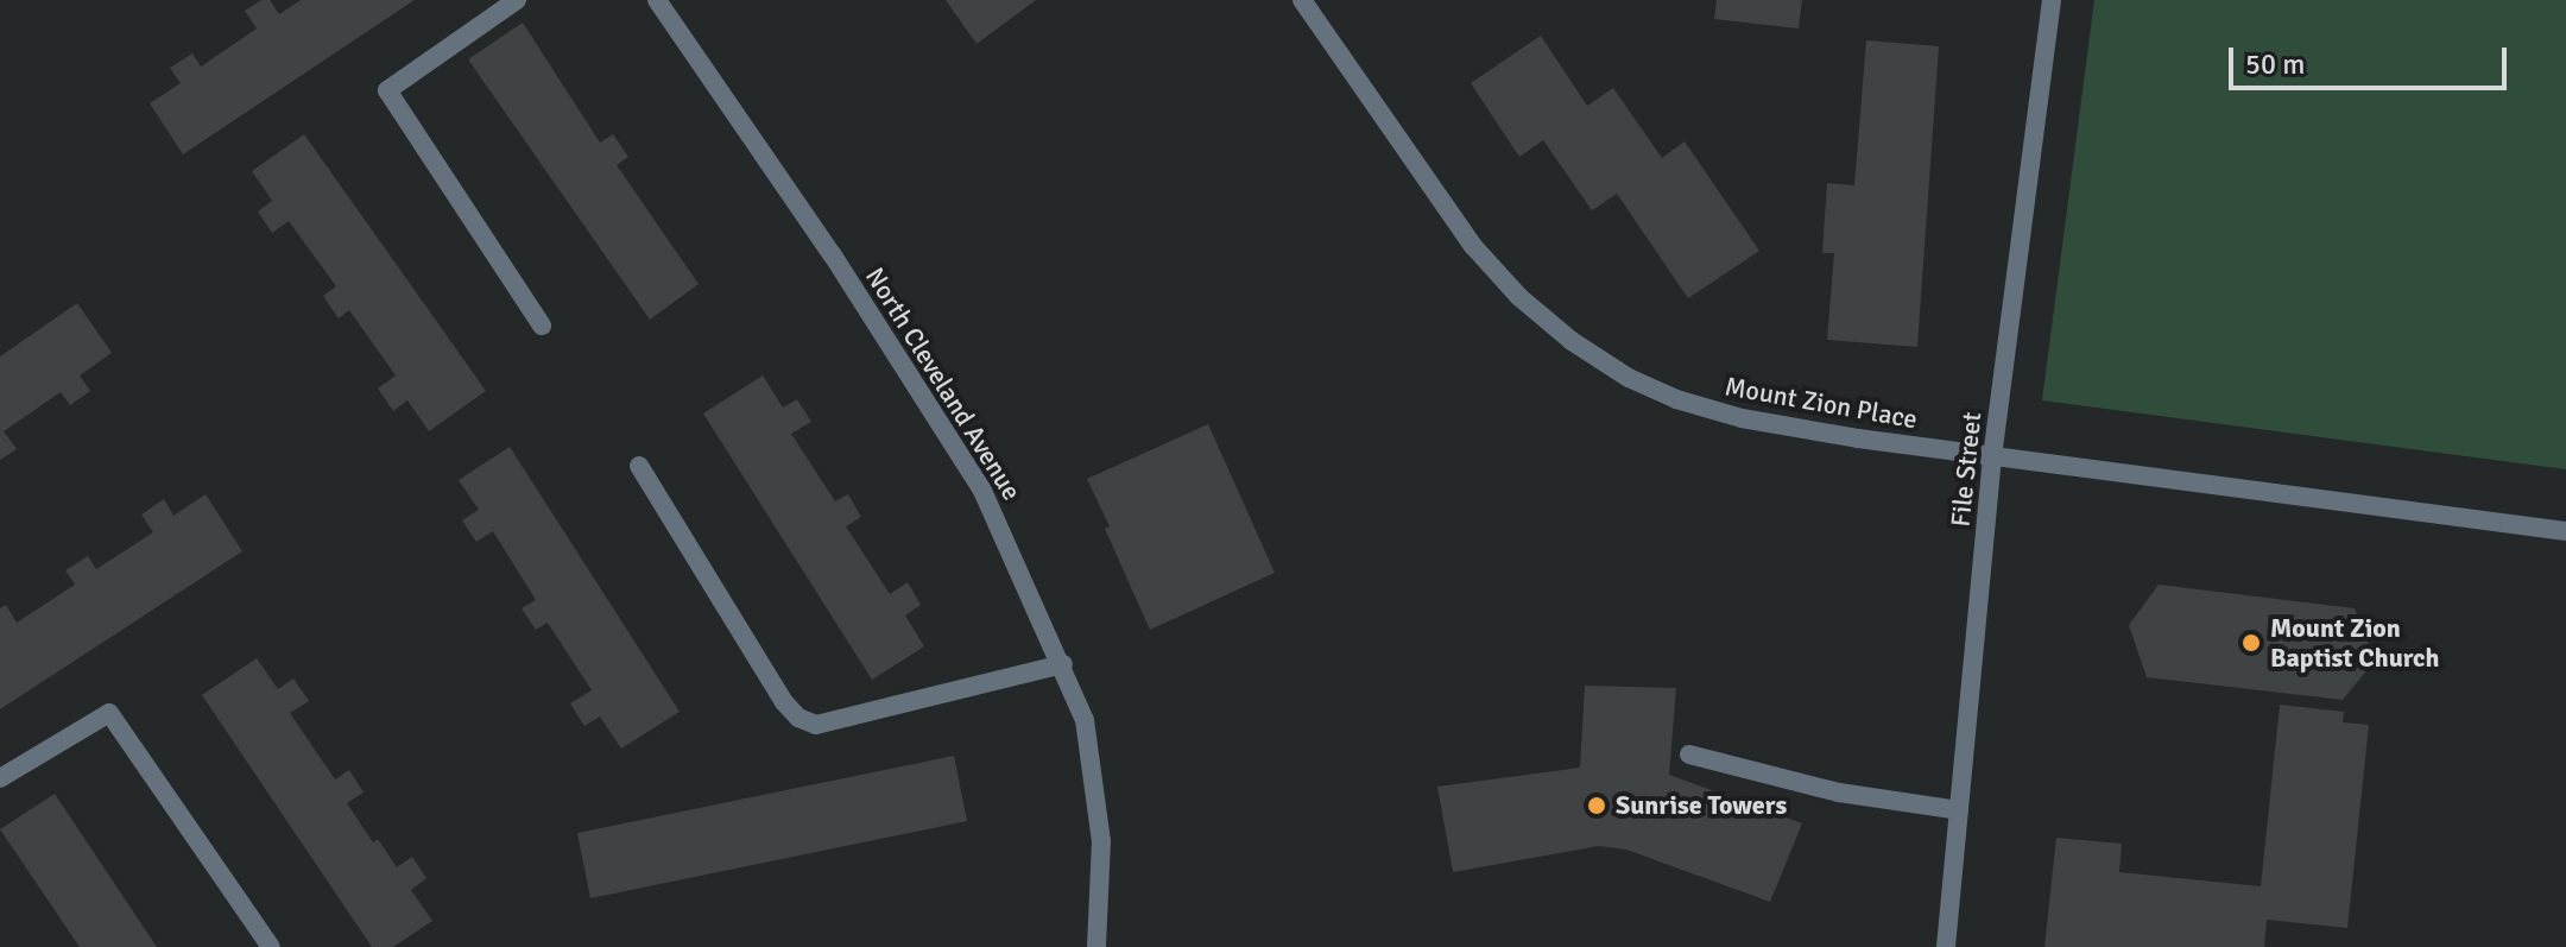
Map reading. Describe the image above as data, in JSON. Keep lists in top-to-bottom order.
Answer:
{
  "streets": {
    "street": ["North Cleveland Avenue", "Mount Zion Place", "File Street"]
  },
  "crossings": [
    ["Mount Zion Place", "File Street"]
  ],
  "places": ["Mount Zion Baptist Church", "Sunrise Towers"],
  "scale_bar": "50 m"
}
